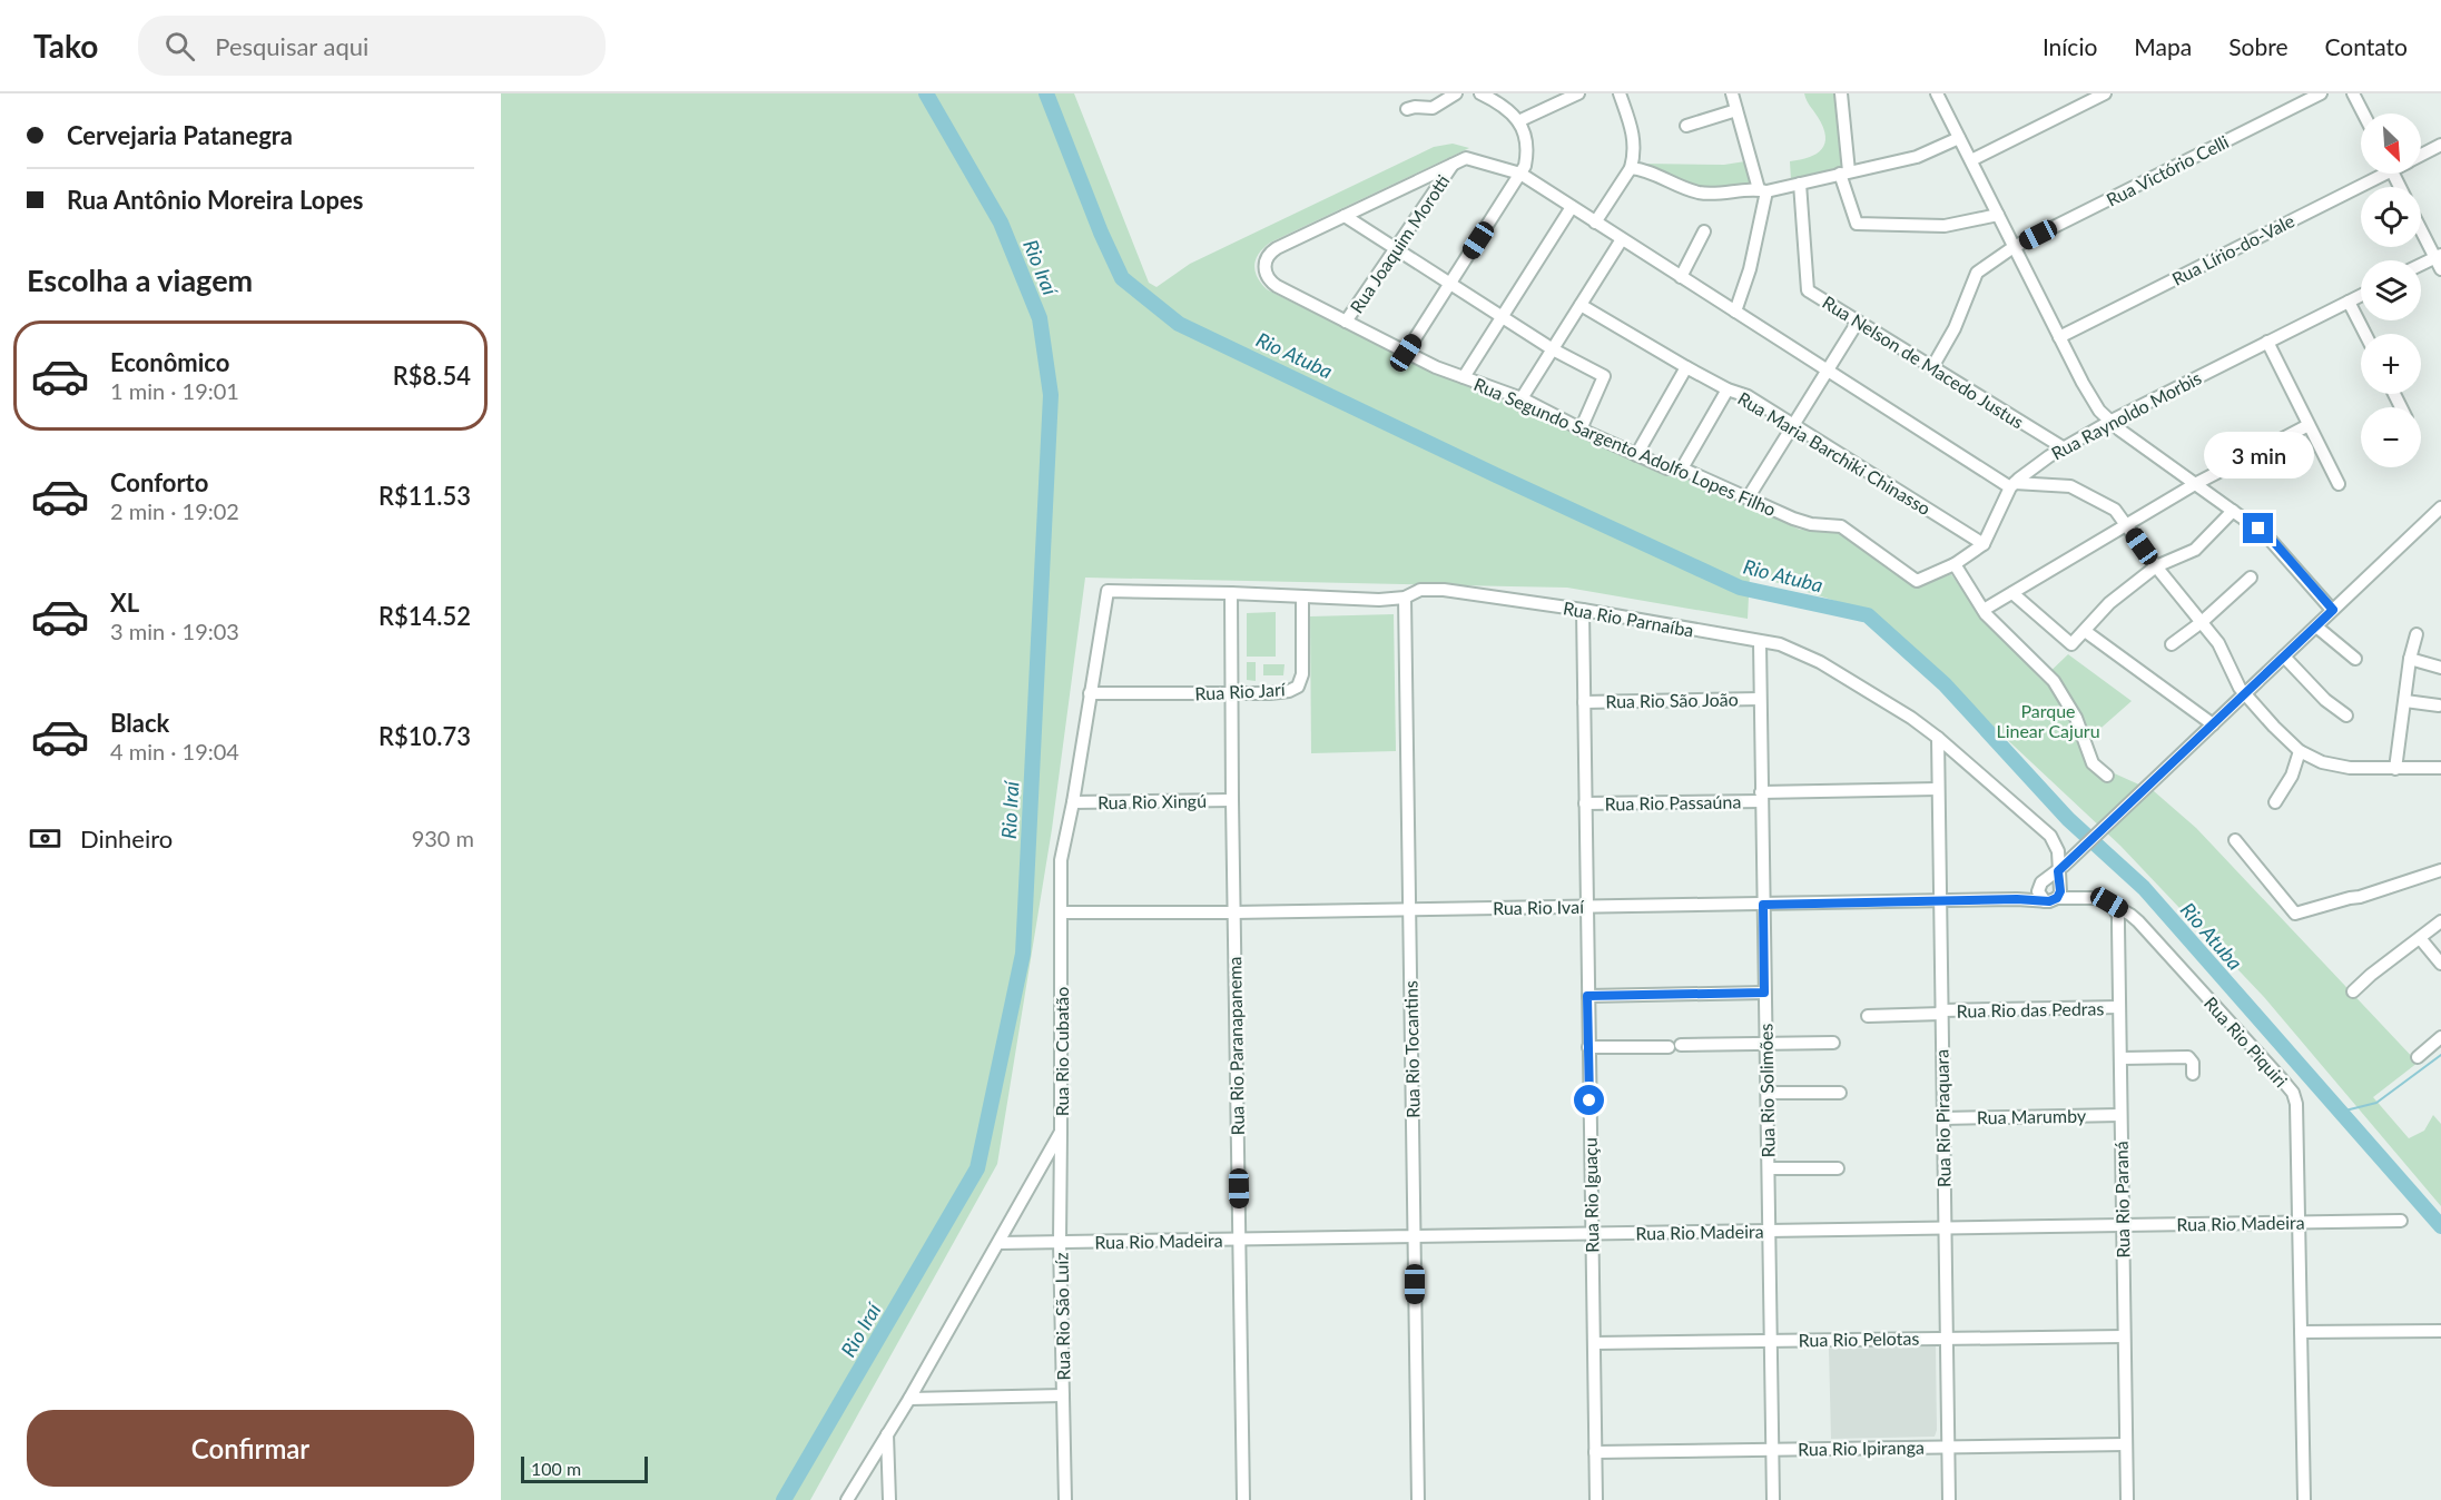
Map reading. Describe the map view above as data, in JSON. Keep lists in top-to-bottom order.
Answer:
{
  "streets": {
    "street": [
      "Rua Victório Celli",
      "Rua Joaquim Morotti",
      "Rua Lírio-do-Vale",
      "Rua Nelson de Macedo Justus",
      "Rua Raynoldo Morbis",
      "Rua Segundo Sargento Adolfo Lopes Filho",
      "Rua Maria Barchiki Chinasso",
      "Rua Rio Parnaíba",
      "Rua Rio Jarí",
      "Rua Rio São João",
      "Rua Rio Xingú",
      "Rua Rio Passaúna",
      "Rua Rio Ivaí",
      "Rua Rio das Pedras",
      "Rua Rio Piquiri",
      "Rua Rio Paranapanema",
      "Rua Rio Tocantins",
      "Rua Rio Cubatão",
      "Rua Rio Solimões",
      "Rua Marumby",
      "Rua Rio Piraquara",
      "Rua Rio Iguaçu",
      "Rua Rio Paraná",
      "Rua Rio Madeira",
      "Rua Rio São Luíz",
      "Rua Rio Pelotas",
      "Rua Rio Ipiranga"
    ]
  },
  "crossings": [
    ["Rua Victório Celli", "Rua Nelson de Macedo Justus"],
    ["Rua Joaquim Morotti", "Rua Segundo Sargento Adolfo Lopes Filho"],
    ["Rua Nelson de Macedo Justus", "Rua Raynoldo Morbis"],
    ["Rua Raynoldo Morbis", "Rua Maria Barchiki Chinasso"],
    ["Rua Rio Parnaíba", "Rua Rio Jarí"],
    ["Rua Rio Parnaíba", "Rua Rio Ivaí"],
    ["Rua Rio Parnaíba", "Rua Rio Paranapanema"],
    ["Rua Rio Parnaíba", "Rua Rio Tocantins"],
    ["Rua Rio Parnaíba", "Rua Rio Cubatão"],
    ["Rua Rio Parnaíba", "Rua Rio Solimões"],
    ["Rua Rio Parnaíba", "Rua Rio Piraquara"],
    ["Rua Rio Parnaíba", "Rua Rio Iguaçu"],
    ["Rua Rio Jarí", "Rua Rio Paranapanema"],
    ["Rua Rio Jarí", "Rua Rio Cubatão"],
    ["Rua Rio São João", "Rua Rio Solimões"],
    ["Rua Rio São João", "Rua Rio Iguaçu"],
    ["Rua Rio Xingú", "Rua Rio Paranapanema"],
    ["Rua Rio Xingú", "Rua Rio Cubatão"],
    ["Rua Rio Passaúna", "Rua Rio Solimões"],
    ["Rua Rio Passaúna", "Rua Rio Piraquara"],
    ["Rua Rio Passaúna", "Rua Rio Iguaçu"],
    ["Rua Rio Ivaí", "Rua Rio Piquiri"],
    ["Rua Rio Ivaí", "Rua Rio Paranapanema"],
    ["Rua Rio Ivaí", "Rua Rio Tocantins"],
    ["Rua Rio Ivaí", "Rua Rio Cubatão"],
    ["Rua Rio Ivaí", "Rua Rio Solimões"],
    ["Rua Rio Ivaí", "Rua Rio Piraquara"],
    ["Rua Rio Ivaí", "Rua Rio Iguaçu"],
    ["Rua Rio Ivaí", "Rua Rio Paraná"],
    ["Rua Rio das Pedras", "Rua Rio Piraquara"],
    ["Rua Rio das Pedras", "Rua Rio Paraná"],
    ["Rua Rio Piquiri", "Rua Rio Paraná"],
    ["Rua Rio Piquiri", "Rua Rio Madeira"],
    ["Rua Rio Paranapanema", "Rua Rio Madeira"],
    ["Rua Rio Tocantins", "Rua Rio Madeira"],
    ["Rua Rio Cubatão", "Rua Rio Madeira"],
    ["Rua Rio Cubatão", "Rua Rio São Luíz"],
    ["Rua Rio Solimões", "Rua Rio Madeira"],
    ["Rua Rio Solimões", "Rua Rio Pelotas"],
    ["Rua Rio Solimões", "Rua Rio Ipiranga"],
    ["Rua Marumby", "Rua Rio Piraquara"],
    ["Rua Marumby", "Rua Rio Paraná"],
    ["Rua Rio Piraquara", "Rua Rio Madeira"],
    ["Rua Rio Piraquara", "Rua Rio Pelotas"],
    ["Rua Rio Piraquara", "Rua Rio Ipiranga"],
    ["Rua Rio Iguaçu", "Rua Rio Madeira"],
    ["Rua Rio Iguaçu", "Rua Rio Pelotas"],
    ["Rua Rio Iguaçu", "Rua Rio Ipiranga"],
    ["Rua Rio Paraná", "Rua Rio Madeira"],
    ["Rua Rio Paraná", "Rua Rio Pelotas"],
    ["Rua Rio Paraná", "Rua Rio Ipiranga"],
    ["Rua Rio Madeira", "Rua Rio São Luíz"]
  ],
  "water": ["Rio Iraí", "Rio Atuba"],
  "parks": ["Parque Linear Cajuru"],
  "scale_bar": "100 m",
  "north": "bottom right",
  "page": {
    "header": "Tako",
    "search": "Pesquisar aqui",
    "nav": [
      "Início",
      "Mapa",
      "Sobre",
      "Contato"
    ],
    "banner": ["Cervejaria Patanegra", "Rua Antônio Moreira Lopes"],
    "map_buttons": ["+", "−"],
    "heading": "Escolha a viagem",
    "list": [
      {
        "name": "Econômico",
        "note": "1 min · 19:01",
        "value": "R$8.54"
      },
      {
        "name": "Conforto",
        "note": "2 min · 19:02",
        "value": "R$11.53"
      },
      {
        "name": "XL",
        "note": "3 min · 19:03",
        "value": "R$14.52"
      },
      {
        "name": "Black",
        "note": "4 min · 19:04",
        "value": "R$10.73"
      }
    ],
    "bubble": "3 min",
    "pay": ["Dinheiro", "930 m"],
    "buttons": "Confirmar",
    "scale": "100 m"
  }
}
